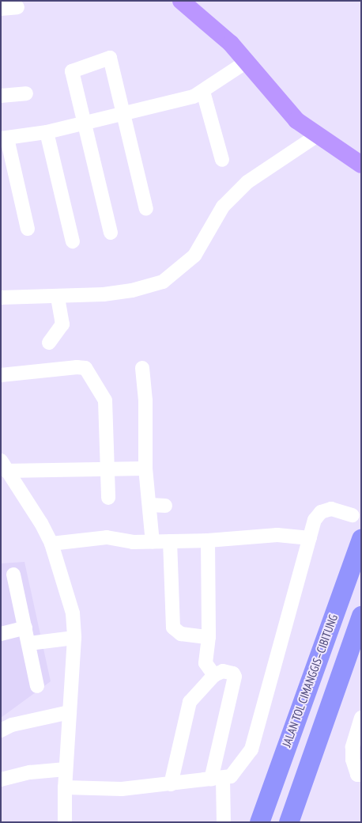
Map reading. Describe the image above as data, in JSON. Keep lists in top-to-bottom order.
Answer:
{
  "streets": {
    "highway": ["JALAN TOL CIMANGGIS–CIBITUNG"]
  }
}
